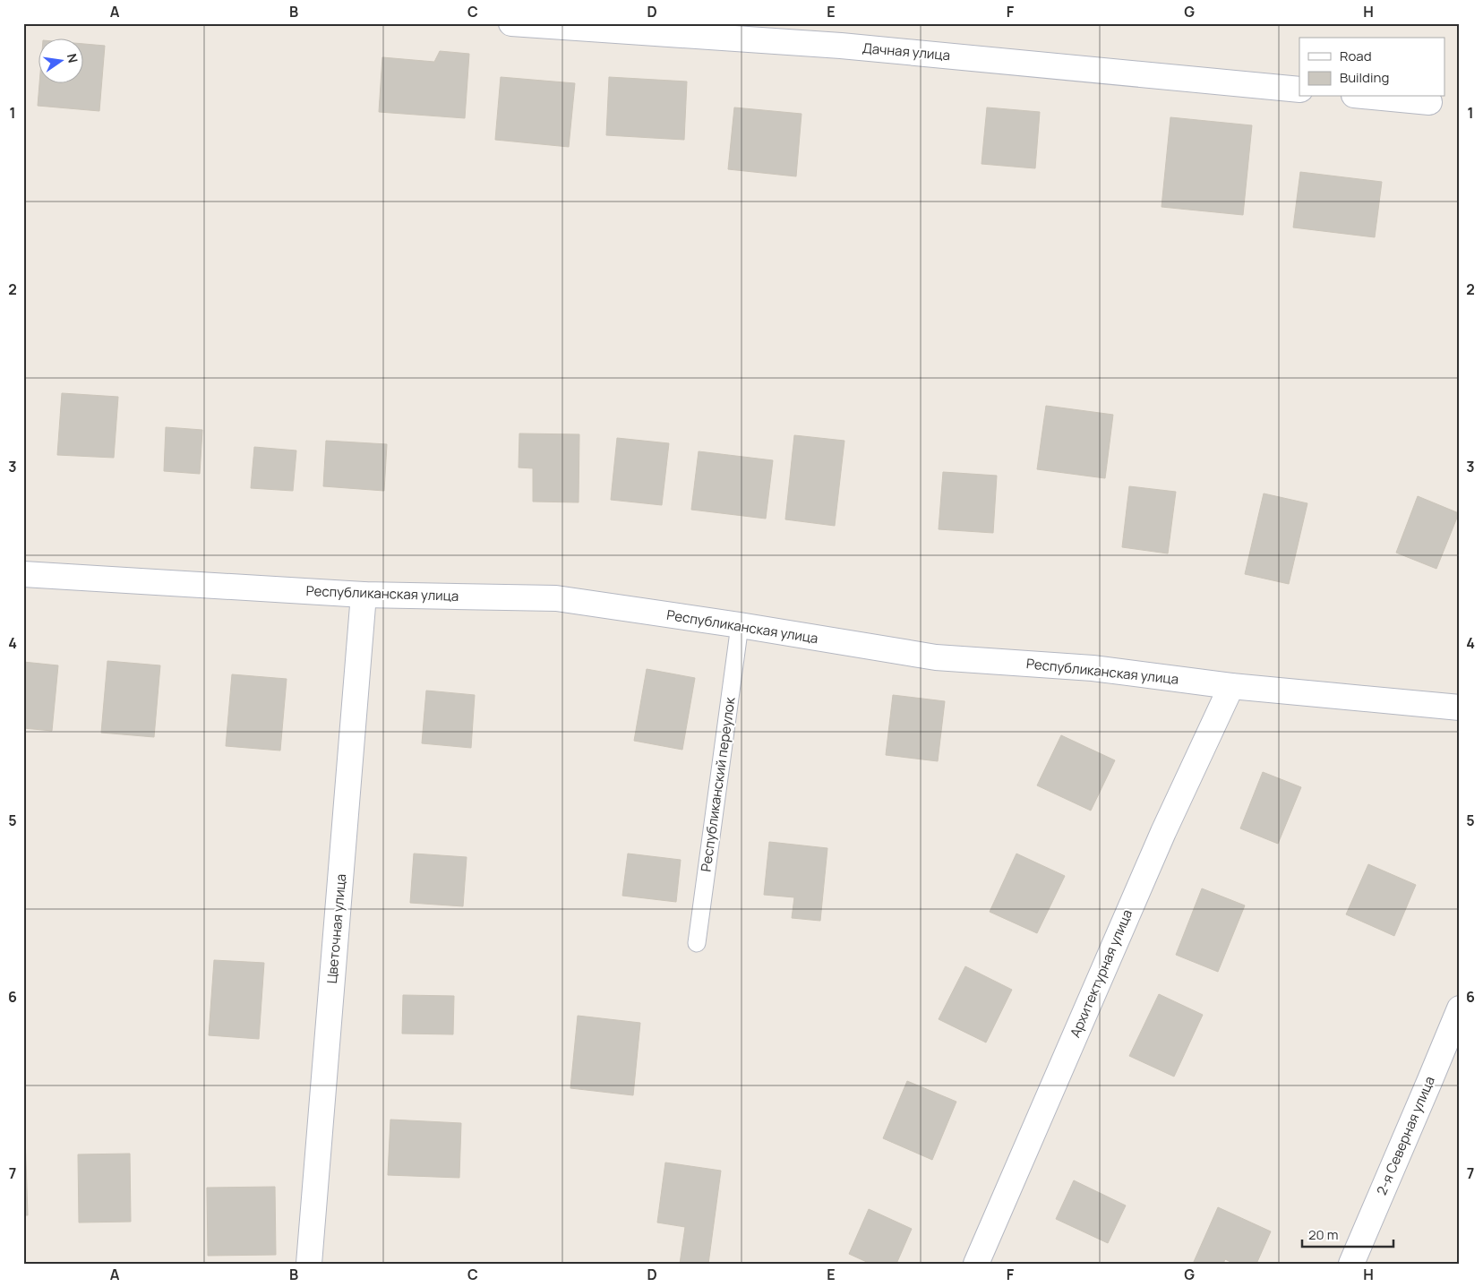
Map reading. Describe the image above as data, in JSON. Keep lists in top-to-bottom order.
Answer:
{
  "streets": {
    "street": [
      "Дачная улица",
      "Республиканская улица",
      "Цветочная улица",
      "Архитектурная улица",
      "2-я Северная улица"
    ],
    "lane": ["Республиканский переулок"]
  },
  "crossings": [
    ["Республиканская улица", "Республиканский переулок"],
    ["Республиканская улица", "Цветочная улица"],
    ["Республиканская улица", "Архитектурная улица"]
  ],
  "legend": ["Road", "Building"],
  "scale_bar": "20 m",
  "north": "right",
  "grid": {
    "columns": [
      "A",
      "B",
      "C",
      "D",
      "E",
      "F",
      "G",
      "H"
    ],
    "rows": [
      "1",
      "2",
      "3",
      "4",
      "5",
      "6",
      "7"
    ]
  }
}
